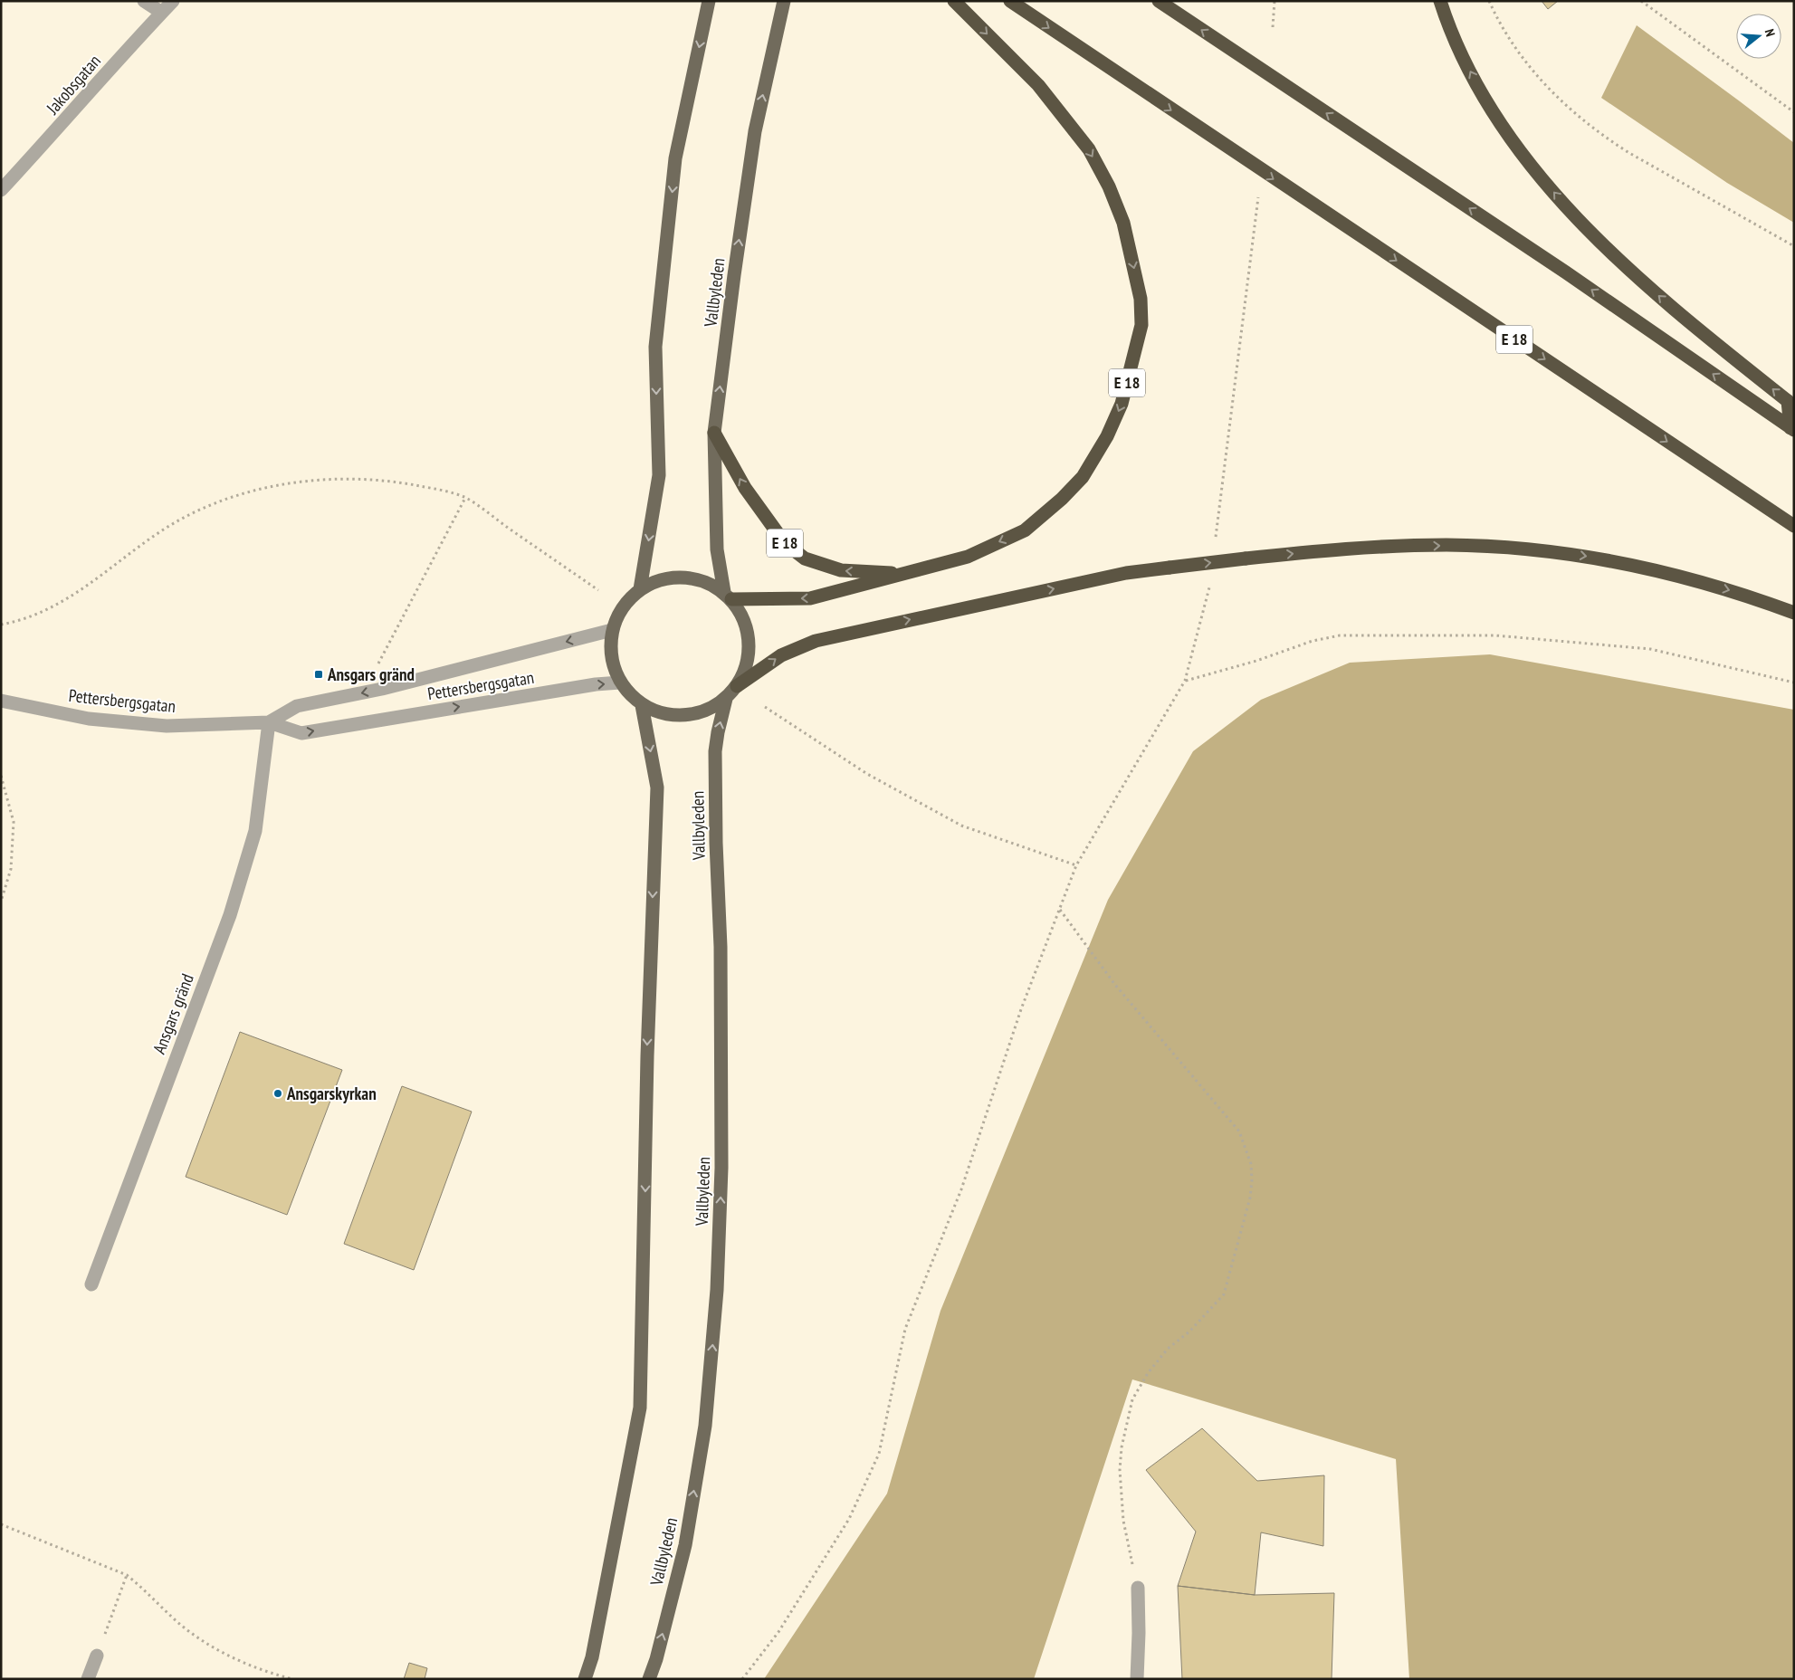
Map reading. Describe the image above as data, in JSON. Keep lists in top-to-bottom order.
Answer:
{
  "streets": {
    "highway": ["E 18"],
    "main road": ["Vallbyleden"],
    "street": ["Jakobsgatan", "Pettersbergsgatan", "Ansgars gränd"]
  },
  "crossings": [
    ["Vallbyleden", "E 18"],
    ["Vallbyleden", "Pettersbergsgatan"],
    ["E 18", "Pettersbergsgatan"],
    ["Pettersbergsgatan", "Ansgars gränd"]
  ],
  "places": {
    "transit": ["Ansgars gränd"],
    "other": ["Ansgarskyrkan"]
  },
  "north": "right"
}
